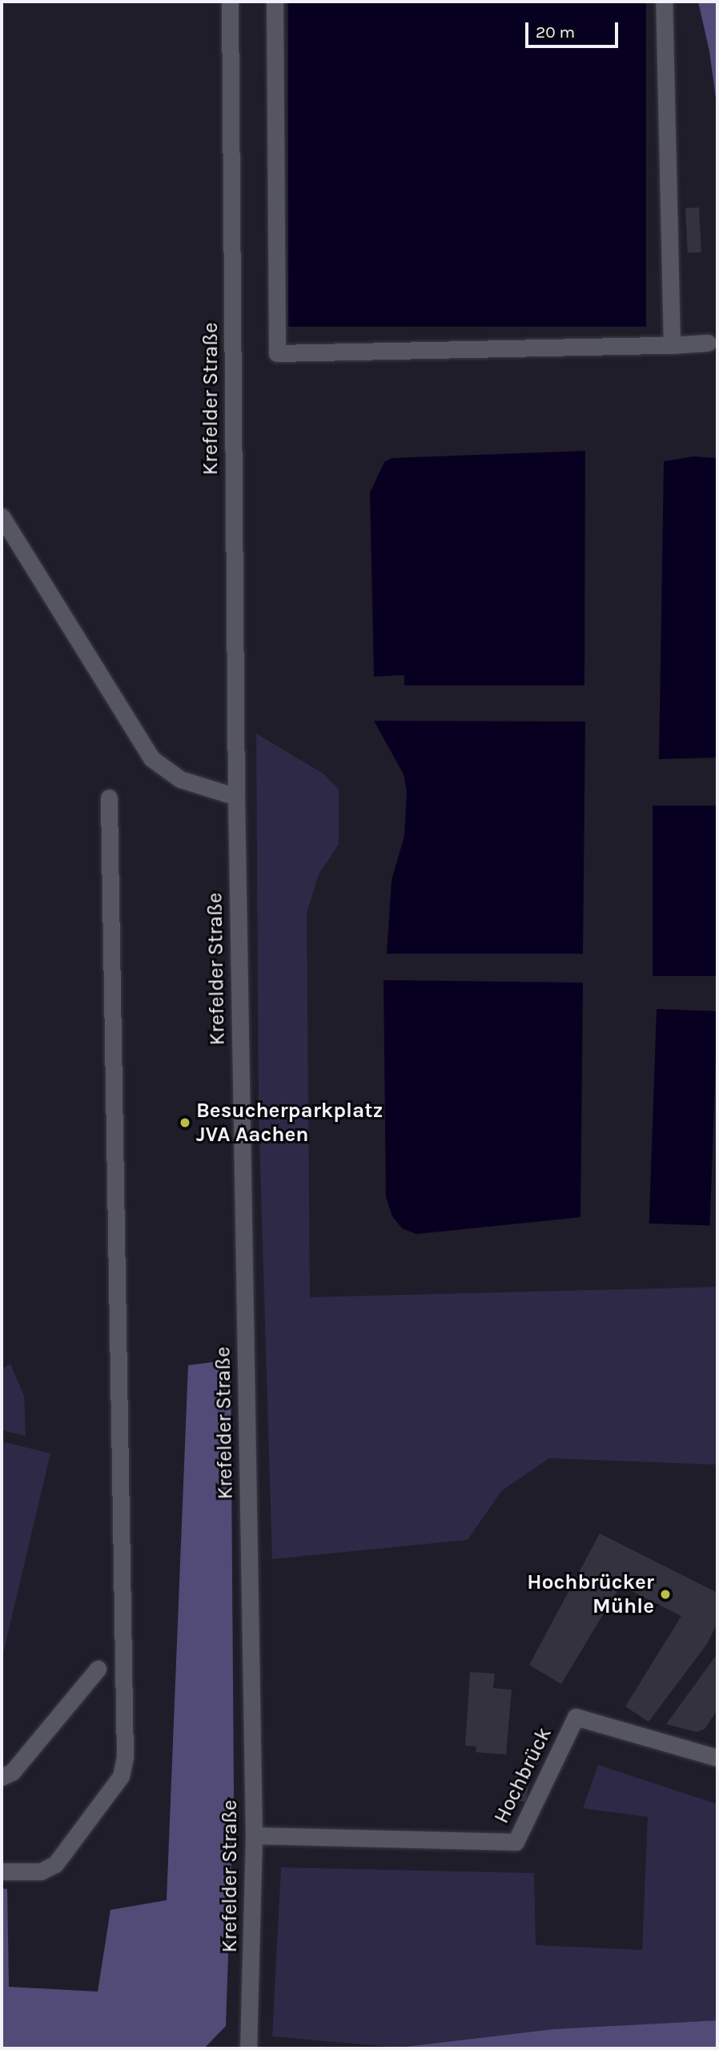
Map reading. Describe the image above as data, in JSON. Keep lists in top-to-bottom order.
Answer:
{
  "streets": {
    "street": ["Krefelder Straße", "Hochbrück"]
  },
  "crossings": [
    ["Krefelder Straße", "Hochbrück"]
  ],
  "places": ["Besucherparkplatz JVA Aachen", "Hochbrücker Mühle"],
  "scale_bar": "20 m"
}
